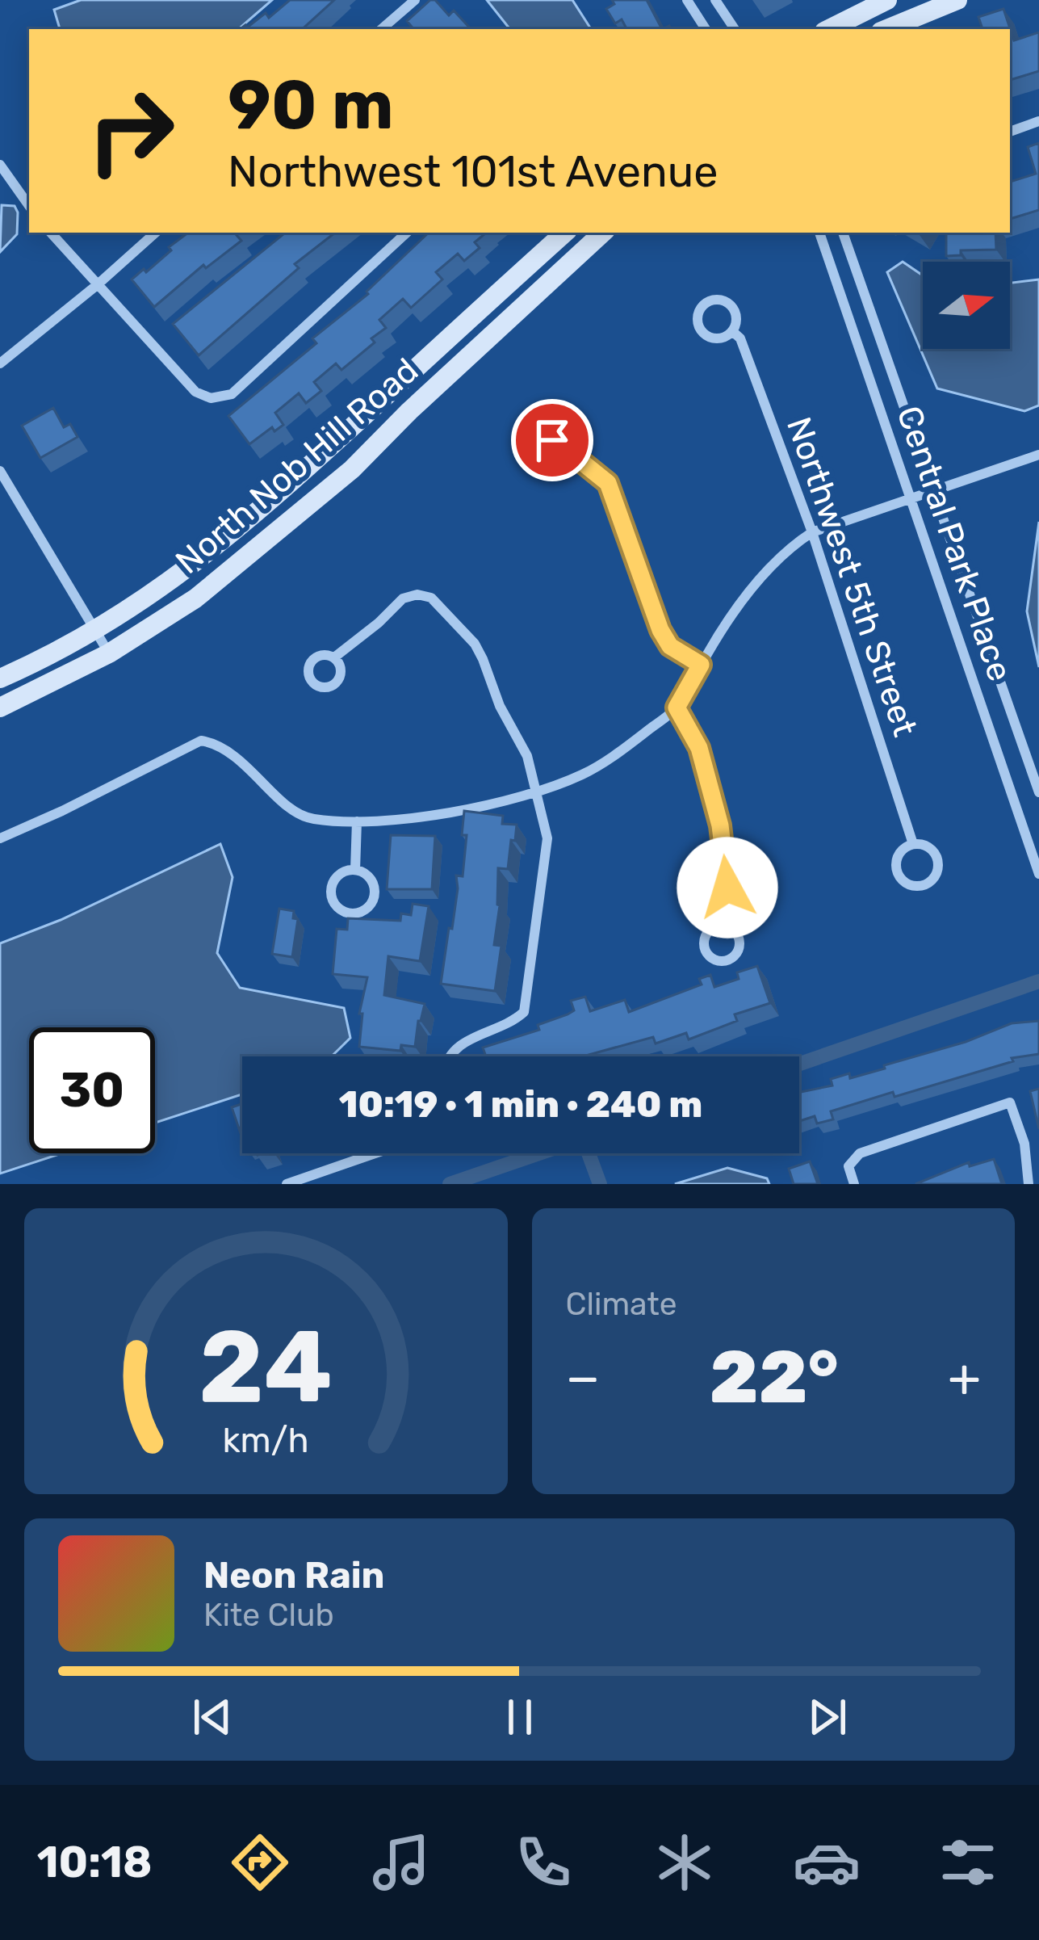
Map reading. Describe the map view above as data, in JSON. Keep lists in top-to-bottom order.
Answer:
{
  "streets": {
    "main road": ["North Nob Hill Road"],
    "street": ["Central Park Place", "Northwest 5th Street"]
  },
  "north": "right",
  "page": {
    "turn": ["90 m", "Northwest 101st Avenue"],
    "limit": "30",
    "trip": "10:19 · 1 min · 240 m",
    "tile": "Climate",
    "heat": ["−", "22°", "+"],
    "song": ["Neon Rain", "Kite Club"],
    "tabs": "10:18",
    "gauge": ["24", "km/h"]
  }
}
